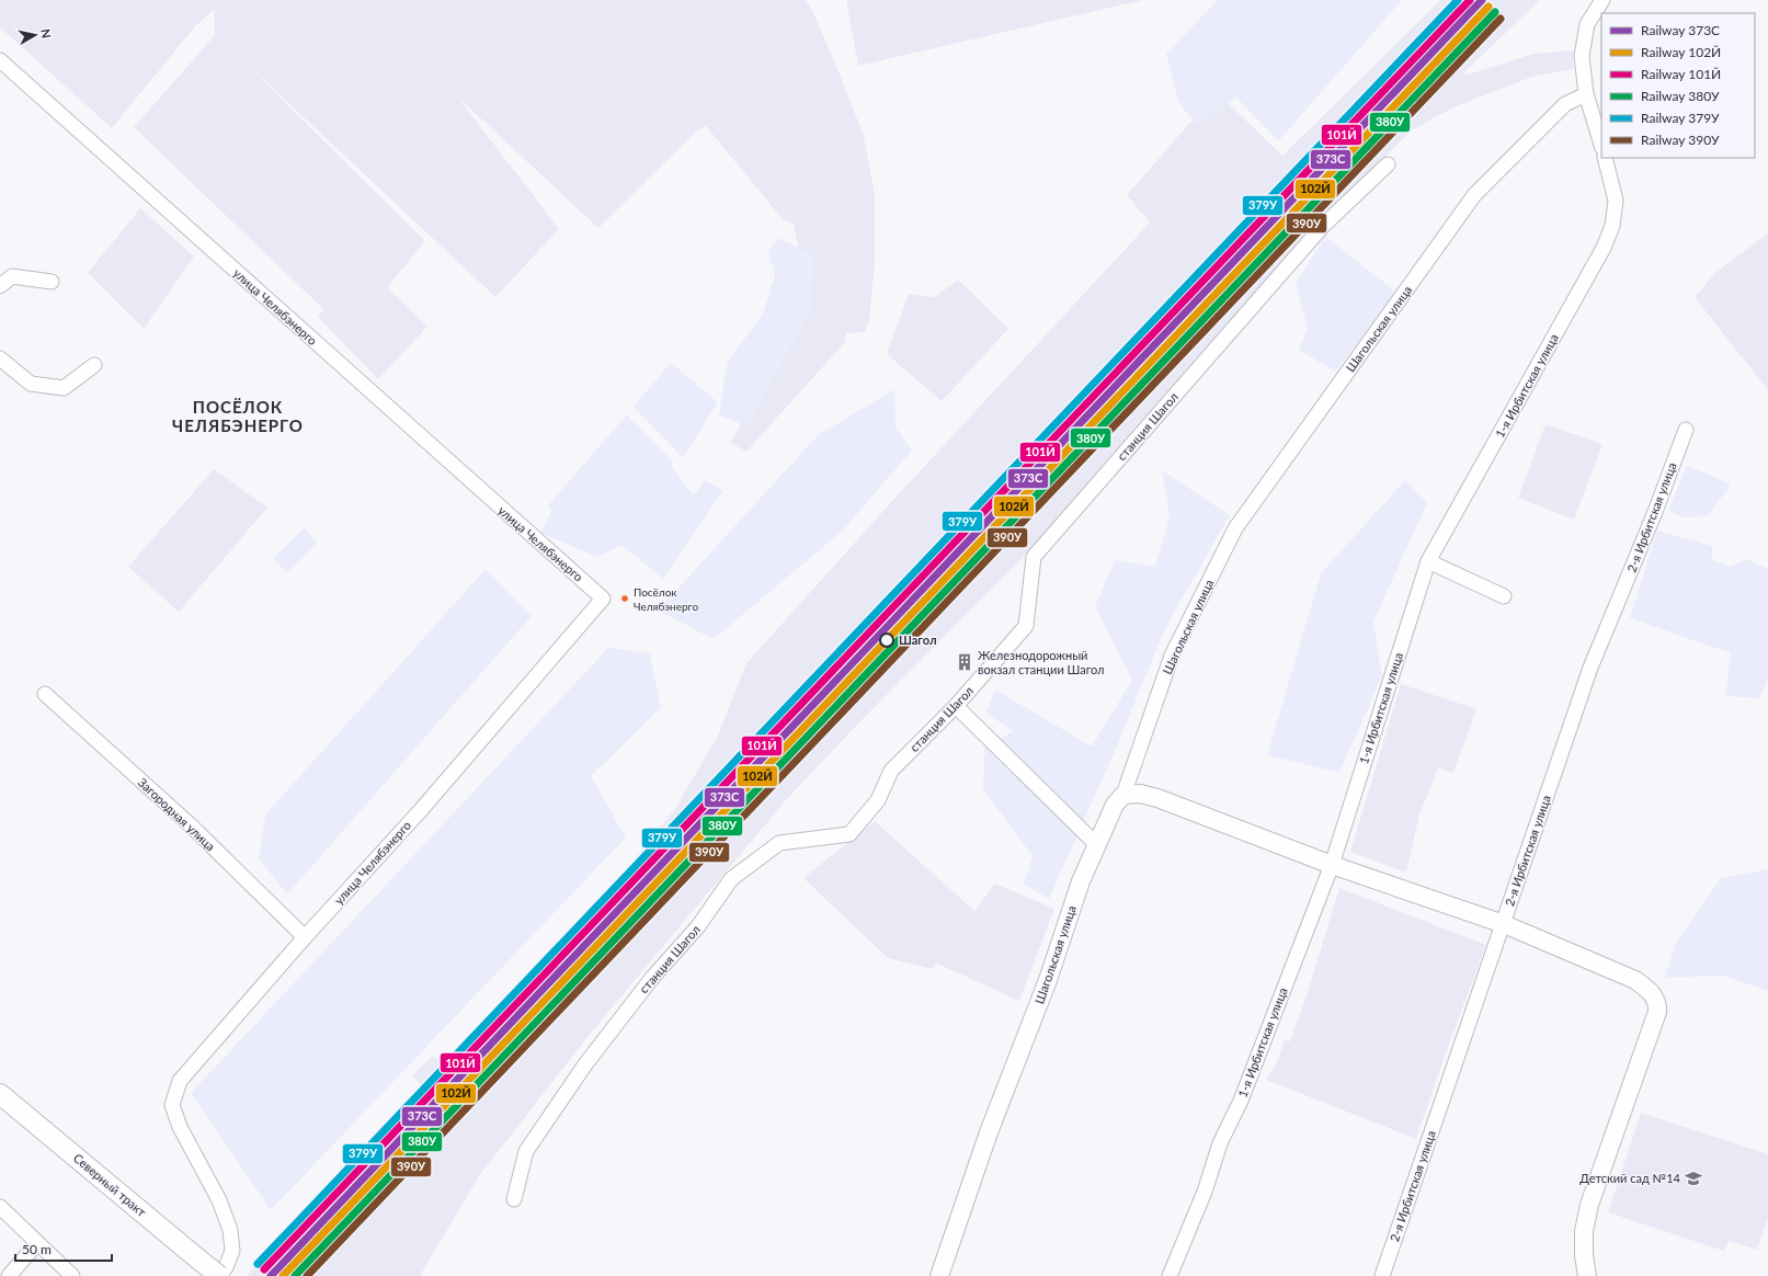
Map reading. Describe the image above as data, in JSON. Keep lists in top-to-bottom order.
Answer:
{
  "streets": {
    "main road": ["Северный тракт"],
    "street": [
      "улица Челябэнерго",
      "Шагольская улица",
      "1-я Ирбитская улица",
      "станция Шагол",
      "2-я Ирбитская улица",
      "Загородная улица"
    ]
  },
  "crossings": [
    ["улица Челябэнерго", "Загородная улица"],
    ["улица Челябэнерго", "Северный тракт"]
  ],
  "districts": ["ПОСЁЛОК ЧЕЛЯБЭНЕРГО"],
  "places": {
    "other": ["Посёлок Челябэнерго", "Шагол"],
    "building": ["Железнодорожный вокзал станции Шагол"],
    "school or university": ["Детский сад №14"]
  },
  "lines": [
    "rail line 373C",
    "rail line 101Й",
    "rail line 379У",
    "rail line 102Й",
    "rail line 380У",
    "rail line 390У"
  ],
  "legend": [
    "Railway 373C",
    "Railway 102Й",
    "Railway 101Й",
    "Railway 380У",
    "Railway 379У",
    "Railway 390У"
  ],
  "scale_bar": "50 m",
  "north": "right"
}
